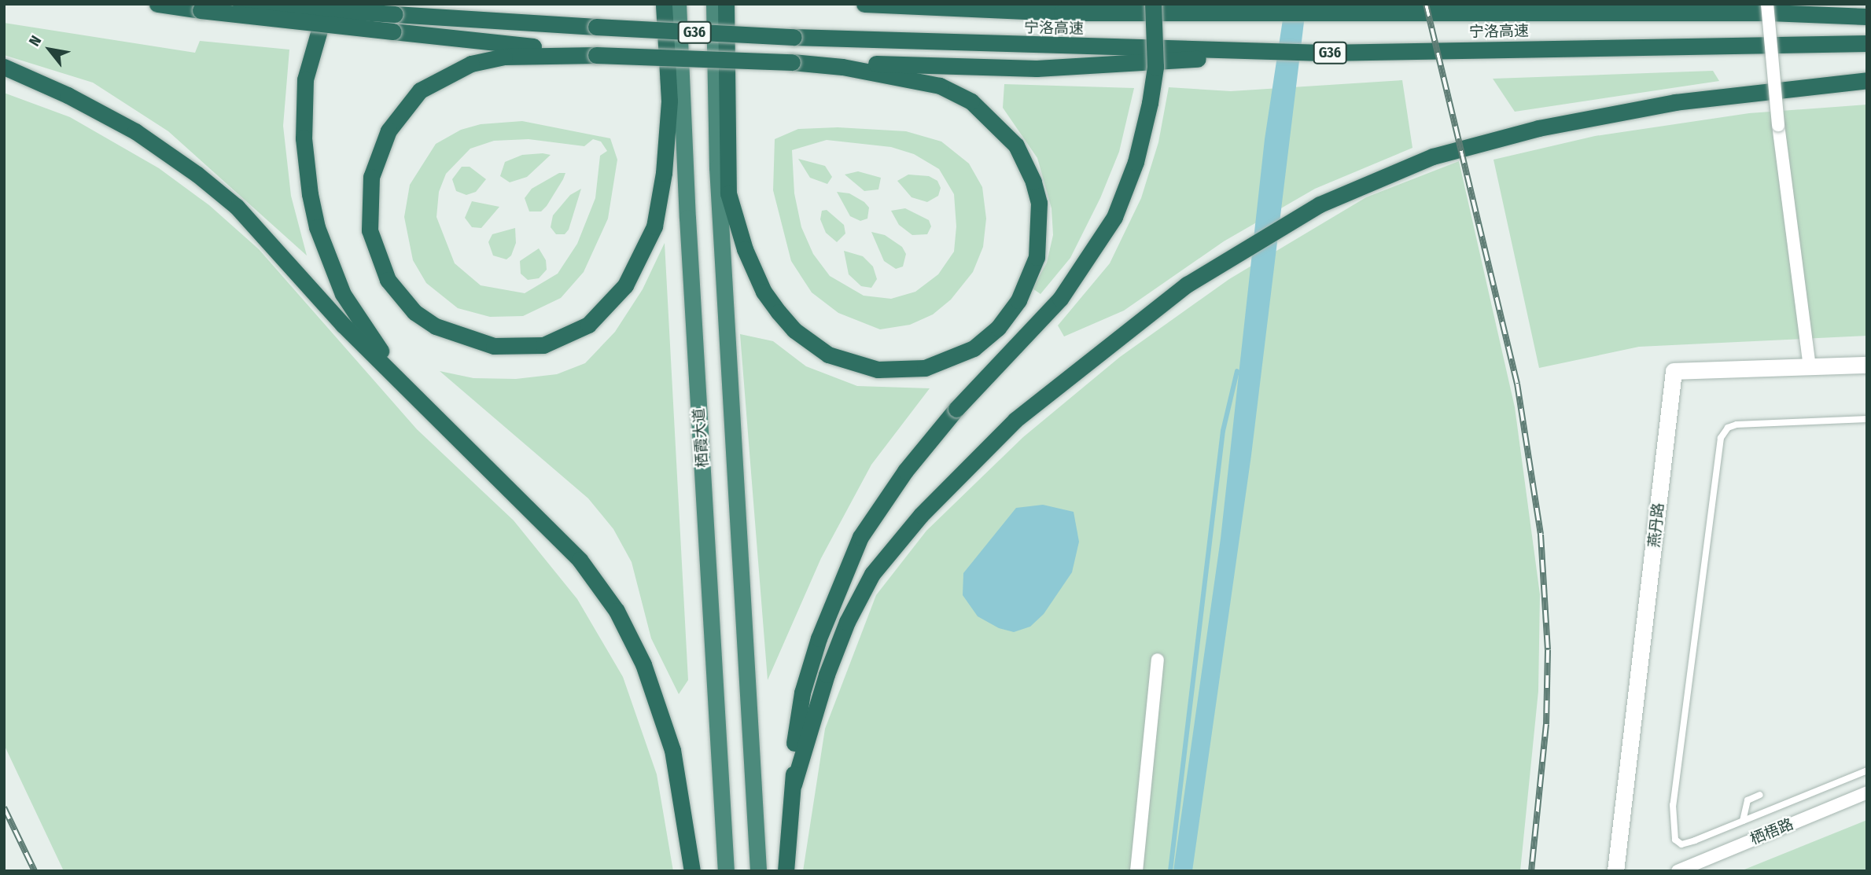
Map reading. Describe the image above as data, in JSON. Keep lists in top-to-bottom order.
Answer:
{
  "streets": {
    "highway": ["宁洛高速", "G36", "栖霞大道"],
    "street": ["燕丹路", "栖梧路"]
  },
  "north": "top left"
}
